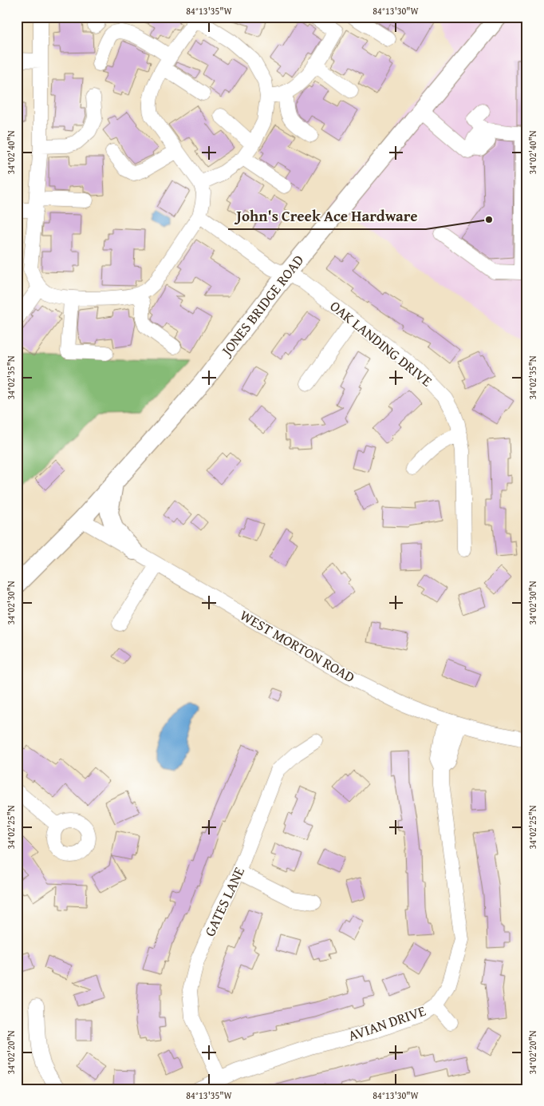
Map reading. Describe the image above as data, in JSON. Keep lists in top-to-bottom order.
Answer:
{
  "streets": {
    "main road": ["JONES BRIDGE ROAD"],
    "street": [
      "OAK LANDING DRIVE",
      "WEST MORTON ROAD",
      "GATES LANE",
      "AVIAN DRIVE"
    ]
  },
  "crossings": [
    ["JONES BRIDGE ROAD", "OAK LANDING DRIVE"],
    ["JONES BRIDGE ROAD", "WEST MORTON ROAD"],
    ["WEST MORTON ROAD", "AVIAN DRIVE"],
    ["GATES LANE", "AVIAN DRIVE"]
  ],
  "places": ["John's Creek Ace Hardware"],
  "coordinates": [
    "84°13'35\"W",
    "84°13'30\"W",
    "34°02'40\"N",
    "34°02'35\"N",
    "34°02'30\"N",
    "34°02'25\"N",
    "34°02'20\"N"
  ]
}
